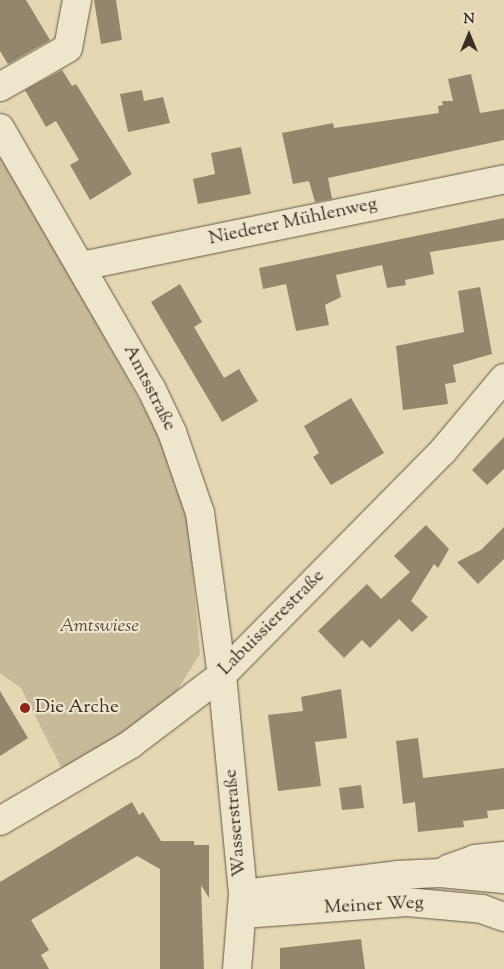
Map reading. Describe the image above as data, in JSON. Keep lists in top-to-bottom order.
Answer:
{
  "streets": {
    "street": [
      "Niederer Mühlenweg",
      "Amtsstraße",
      "Labuissierestraße",
      "Wasserstraße",
      "Meiner Weg"
    ]
  },
  "crossings": [
    ["Niederer Mühlenweg", "Amtsstraße"],
    ["Amtsstraße", "Labuissierestraße"],
    ["Amtsstraße", "Wasserstraße"],
    ["Labuissierestraße", "Wasserstraße"],
    ["Wasserstraße", "Meiner Weg"]
  ],
  "parks": ["Amtswiese"],
  "places": ["Die Arche"],
  "north": "top"
}
